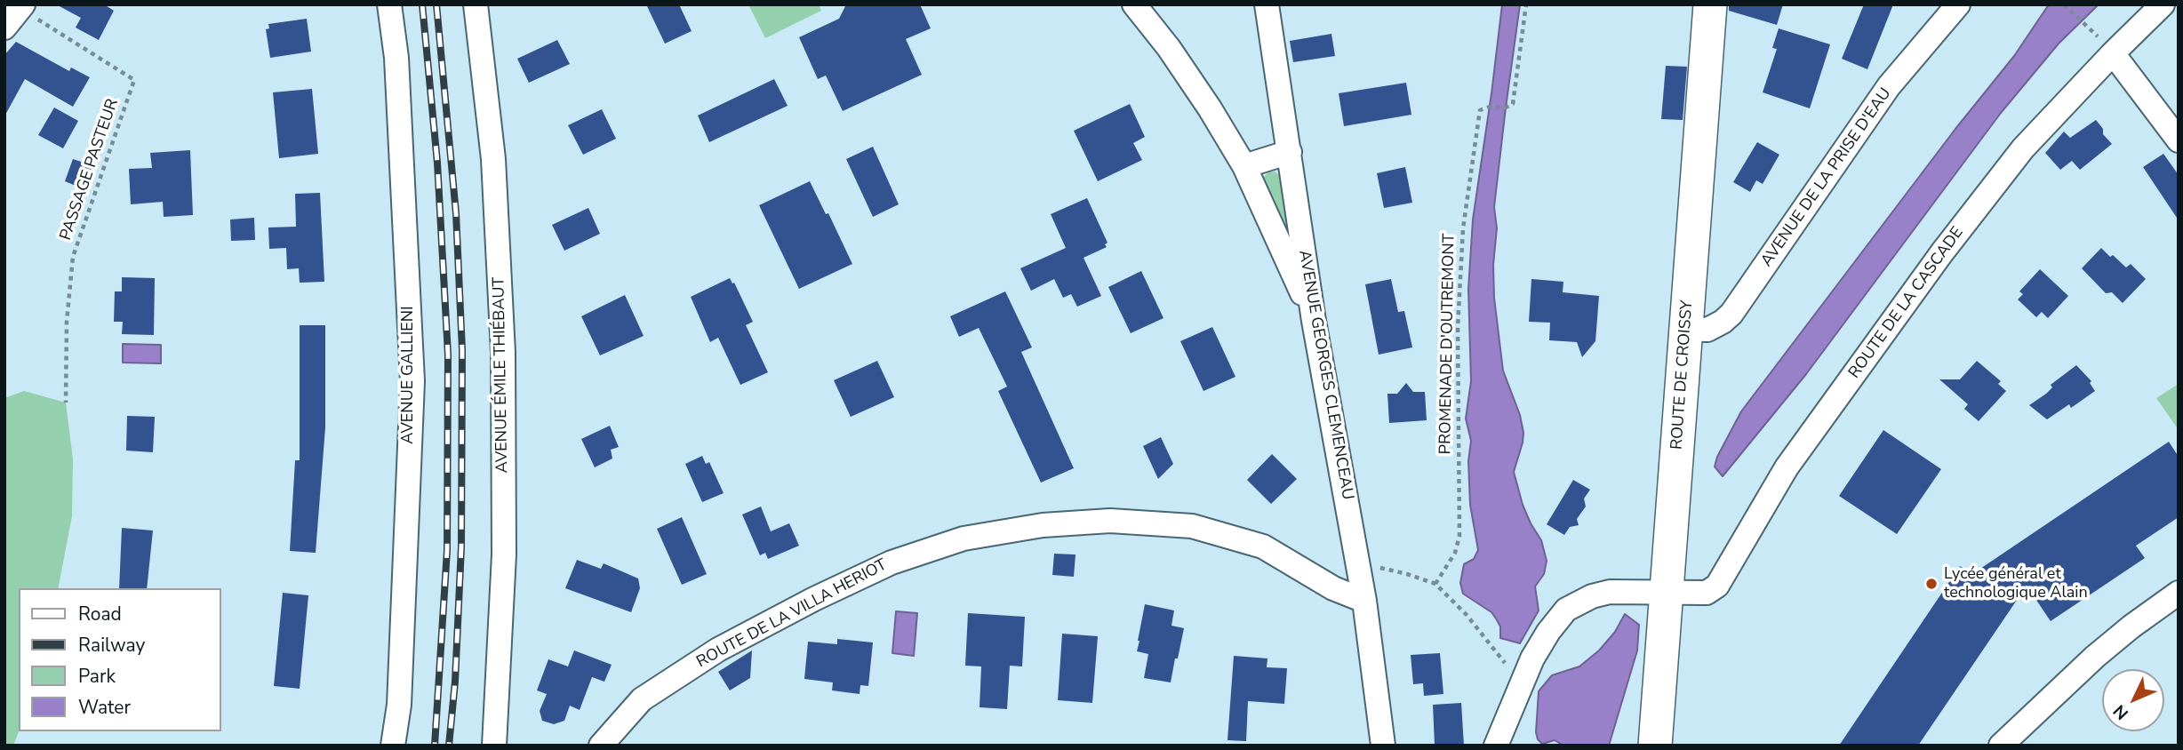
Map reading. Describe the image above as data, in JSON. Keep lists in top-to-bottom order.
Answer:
{
  "streets": {
    "main road": ["ROUTE DE CROISSY"],
    "street": [
      "AVENUE DE LA PRISE D'EAU",
      "ROUTE DE LA CASCADE",
      "AVENUE GALLIENI",
      "AVENUE ÉMILE THIÉBAUT",
      "AVENUE GEORGES CLEMENCEAU",
      "ROUTE DE LA VILLA HERIOT"
    ],
    "path": ["PASSAGE PASTEUR", "PROMENADE D'OUTREMONT"]
  },
  "crossings": [
    ["AVENUE DE LA PRISE D'EAU", "ROUTE DE CROISSY"],
    ["ROUTE DE LA CASCADE", "ROUTE DE CROISSY"],
    ["AVENUE GEORGES CLEMENCEAU", "ROUTE DE LA VILLA HERIOT"]
  ],
  "places": ["Lycée général et technologique Alain"],
  "legend": [
    "Road",
    "Railway",
    "Park",
    "Water"
  ],
  "north": "bottom left"
}
